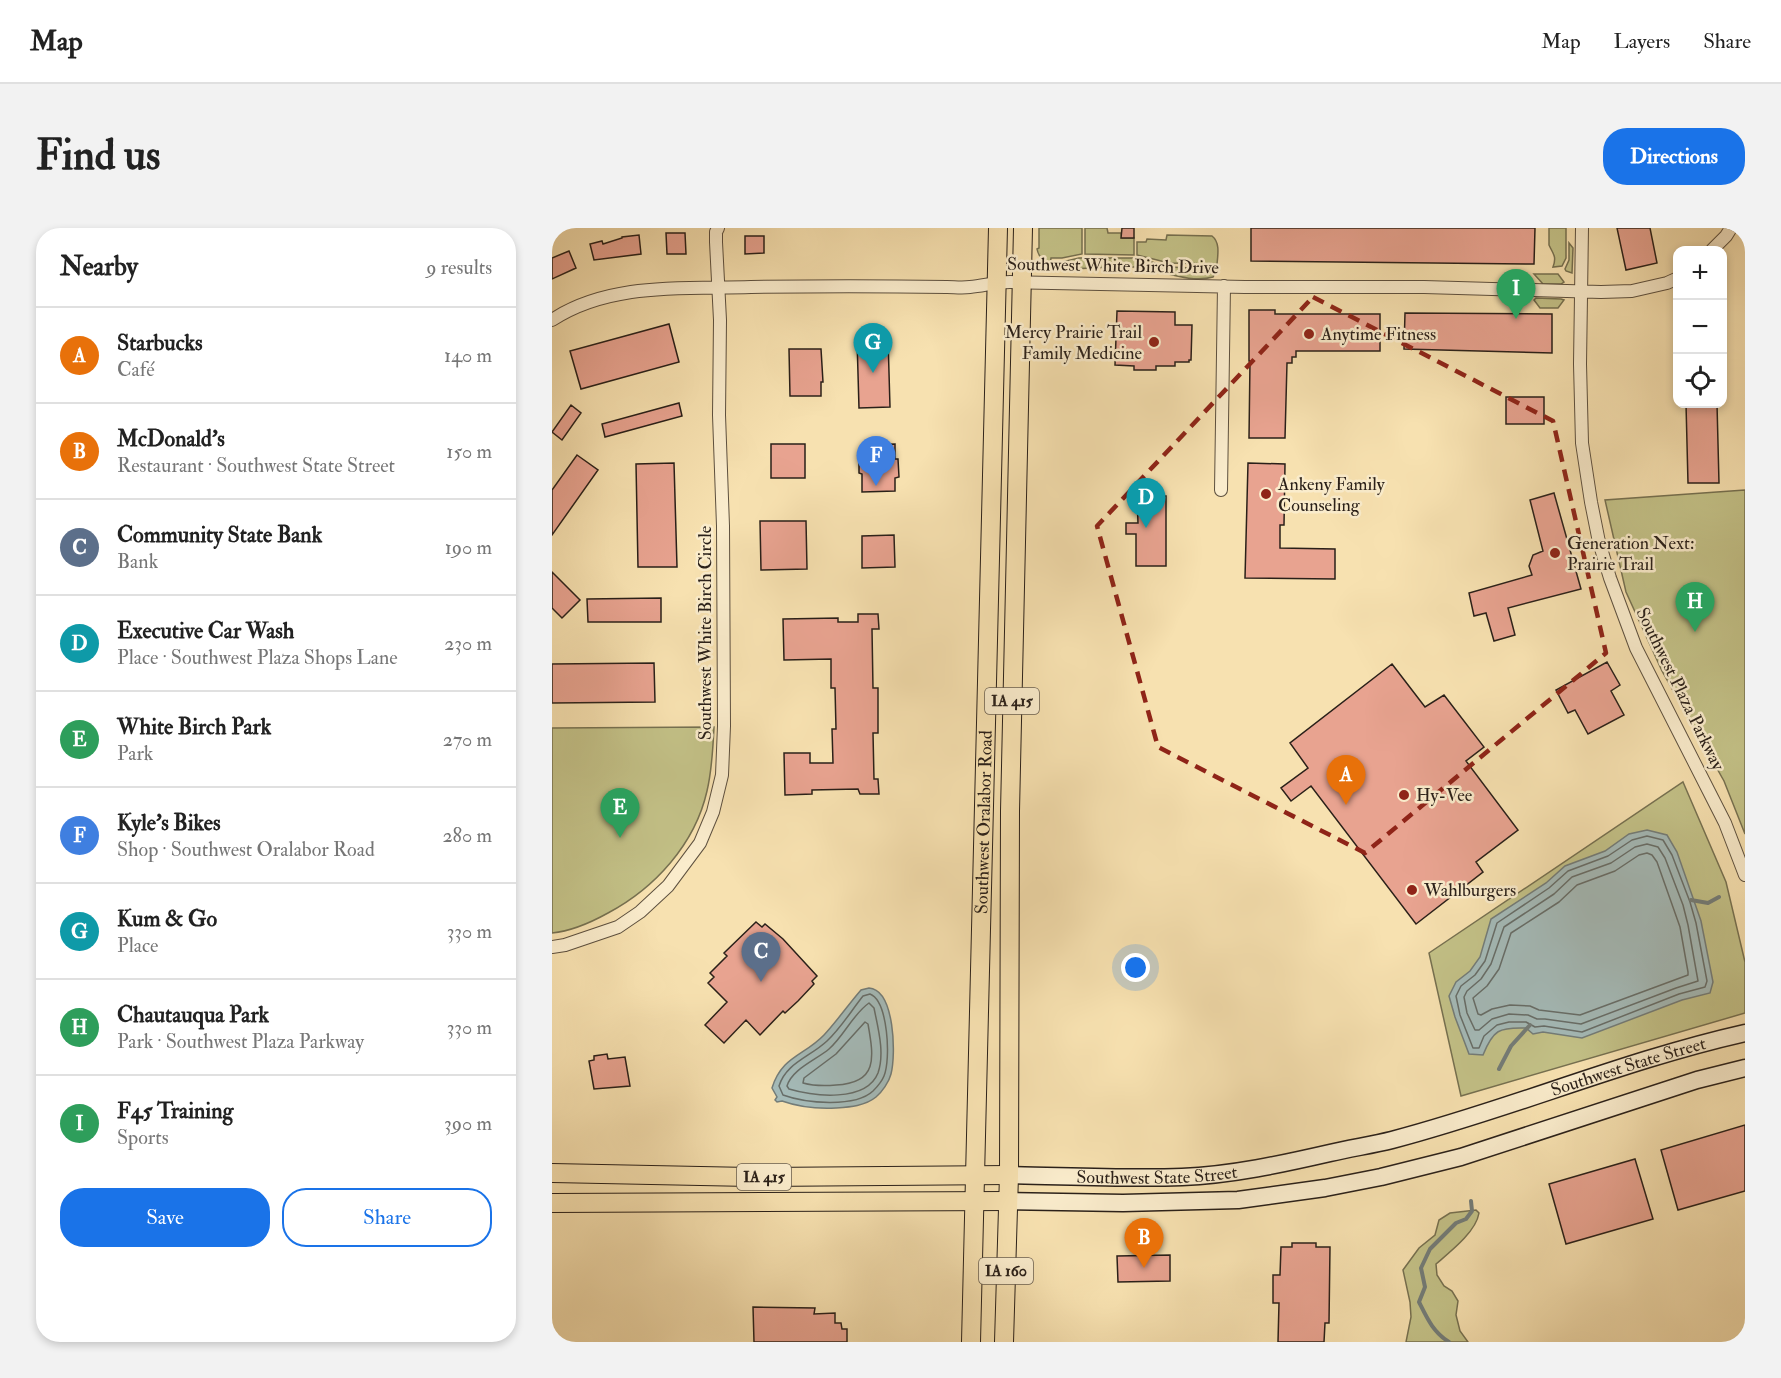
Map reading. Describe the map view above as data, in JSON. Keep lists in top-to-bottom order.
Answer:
{
  "streets": {
    "main road": [
      "IA 415",
      "Southwest Oralabor Road",
      "Southwest State Street",
      "IA 160"
    ],
    "street": ["Southwest White Birch Drive", "Southwest White Birch Circle", "Southwest Plaza Parkway"]
  },
  "crossings": [
    ["Southwest White Birch Drive", "Southwest White Birch Circle"],
    ["Southwest White Birch Drive", "Southwest Plaza Parkway"],
    ["Southwest White Birch Drive", "Southwest Oralabor Road"],
    ["Southwest Oralabor Road", "Southwest State Street"]
  ],
  "places": [
    "Anytime Fitness",
    "Mercy Prairie Trail Family Medicine",
    "Ankeny Family Counseling",
    "Generation Next: Prairie Trail",
    "Hy-Vee",
    "Wahlburgers"
  ],
  "page": {
    "header": "Map",
    "nav": ["Map", "Layers", "Share"],
    "buttons": [
      "Directions",
      ["Save", "Share"]
    ],
    "title": "Find us",
    "heading": ["Nearby", "9 results"],
    "map_buttons": ["+", "−"],
    "pins": [
      "I",
      "G",
      "F",
      "D",
      "H",
      "A",
      "E",
      "C",
      "B"
    ],
    "list": [
      {
        "mark": "A",
        "name": "Starbucks",
        "note": "Café",
        "value": "140 m"
      },
      {
        "mark": "B",
        "name": "McDonald's",
        "note": "Restaurant · Southwest State Street",
        "value": "150 m"
      },
      {
        "mark": "C",
        "name": "Community State Bank",
        "note": "Bank",
        "value": "190 m"
      },
      {
        "mark": "D",
        "name": "Executive Car Wash",
        "note": "Place · Southwest Plaza Shops Lane",
        "value": "230 m"
      },
      {
        "mark": "E",
        "name": "White Birch Park",
        "note": "Park",
        "value": "270 m"
      },
      {
        "mark": "F",
        "name": "Kyle's Bikes",
        "note": "Shop · Southwest Oralabor Road",
        "value": "280 m"
      },
      {
        "mark": "G",
        "name": "Kum & Go",
        "note": "Place",
        "value": "330 m"
      },
      {
        "mark": "H",
        "name": "Chautauqua Park",
        "note": "Park · Southwest Plaza Parkway",
        "value": "330 m"
      },
      {
        "mark": "I",
        "name": "F45 Training",
        "note": "Sports",
        "value": "390 m"
      }
    ]
  }
}
